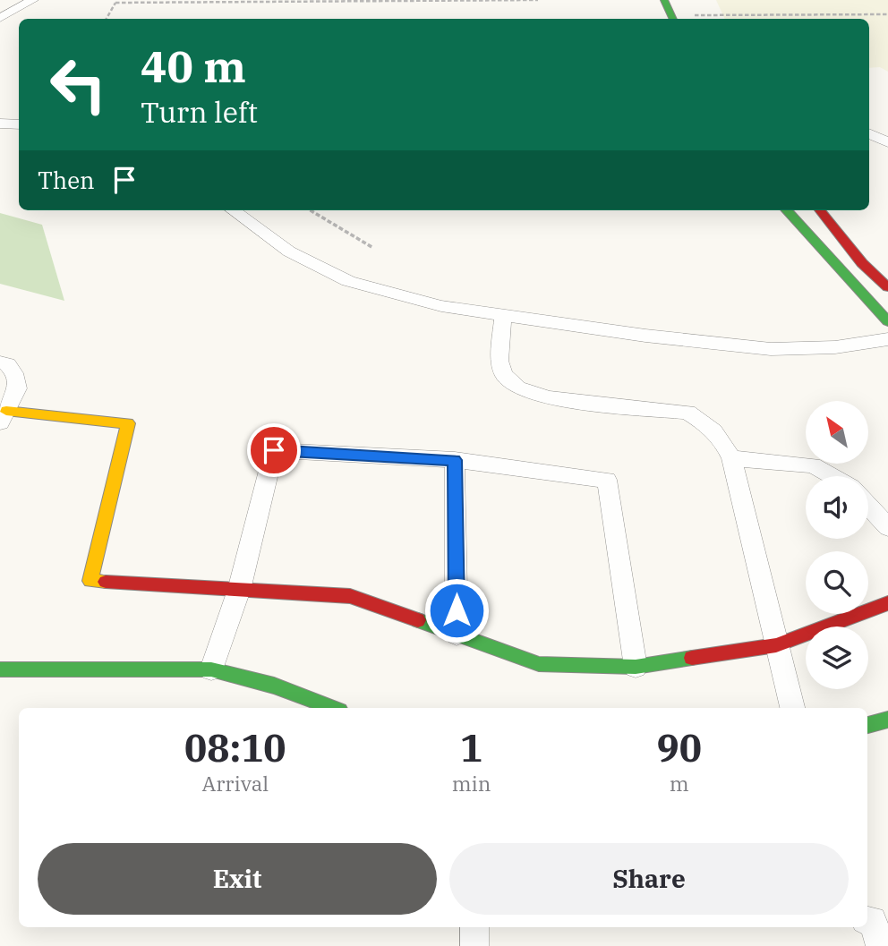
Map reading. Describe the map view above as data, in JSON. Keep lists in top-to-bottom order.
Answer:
{
  "north": "top left",
  "page": {
    "turn": ["40 m", "Turn left"],
    "then": "Then",
    "eta": [
      "08:10",
      "Arrival",
      "1",
      "min",
      "90",
      "m"
    ],
    "buttons": ["Exit", "Share"]
  }
}
